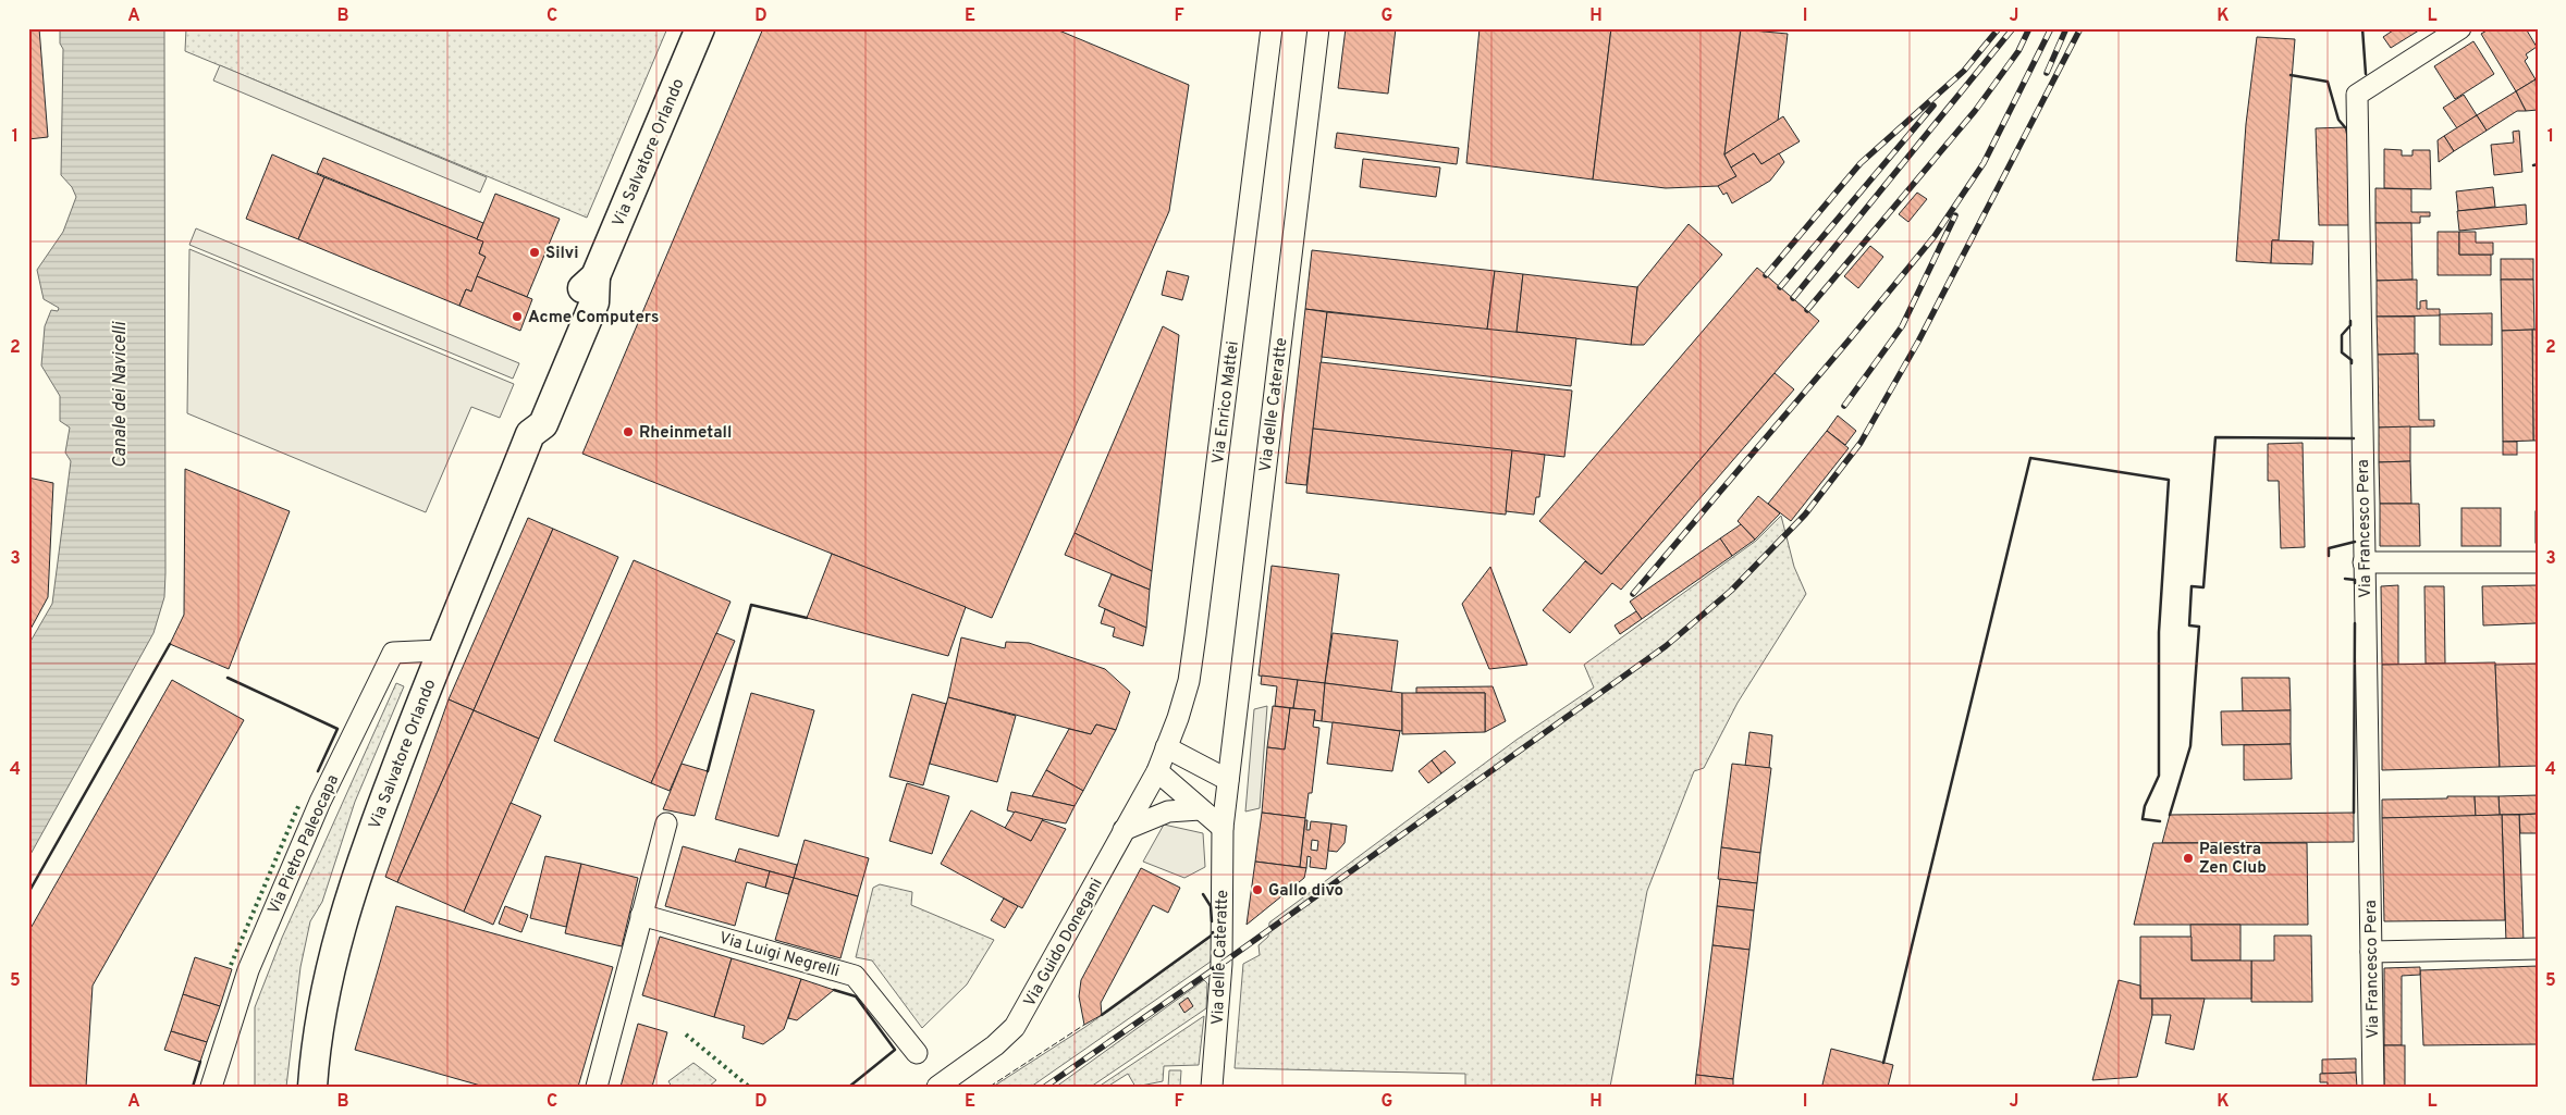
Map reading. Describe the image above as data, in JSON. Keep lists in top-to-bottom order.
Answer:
{
  "streets": {
    "main road": ["Via Salvatore Orlando"],
    "street": [
      "Via Enrico Mattei",
      "Via delle Cateratte",
      "Via Francesco Pera",
      "Via Pietro Paleocapa",
      "Via Guido Donegani",
      "Via Luigi Negrelli"
    ]
  },
  "crossings": [
    ["Via Salvatore Orlando", "Via Pietro Paleocapa"],
    ["Via Enrico Mattei", "Via Guido Donegani"]
  ],
  "water": ["Canale dei Navicelli"],
  "places": [
    "Silvi",
    "Acme Computers",
    "Rheinmetall",
    "Palestra Zen Club",
    "Gallo divo"
  ],
  "grid": {
    "columns": [
      "A",
      "B",
      "C",
      "D",
      "E",
      "F",
      "G",
      "H",
      "I",
      "J",
      "K",
      "L"
    ],
    "rows": [
      "1",
      "2",
      "3",
      "4",
      "5"
    ]
  }
}
